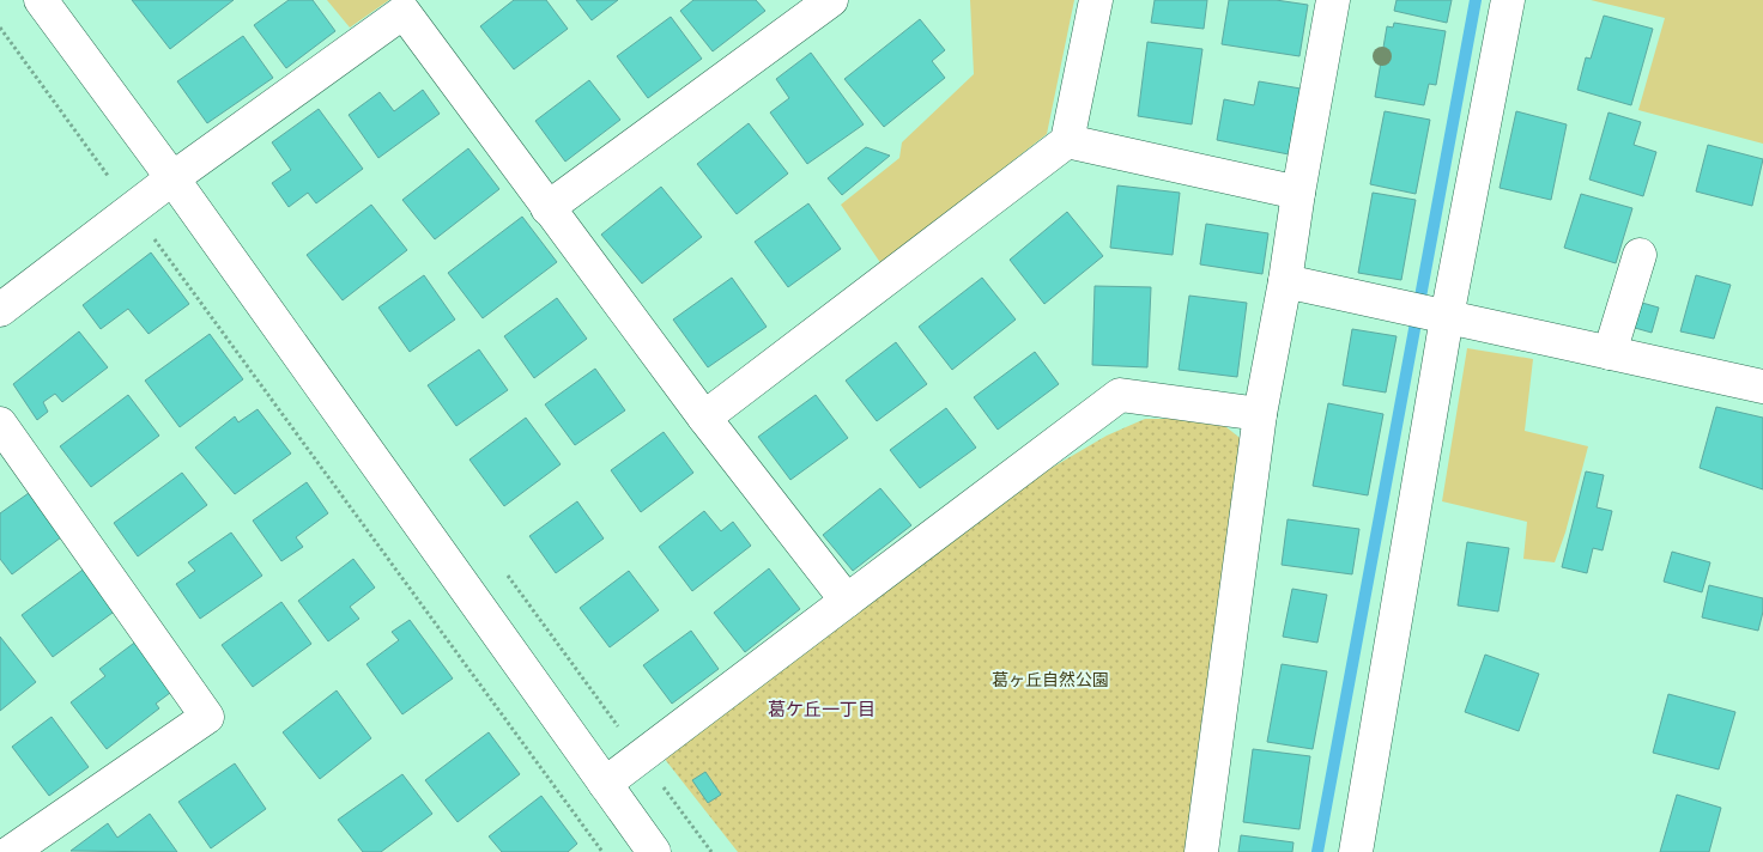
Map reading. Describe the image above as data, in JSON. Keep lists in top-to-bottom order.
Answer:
{
  "districts": ["葛ケ丘一丁目"],
  "parks": ["葛ヶ丘自然公園"]
}
